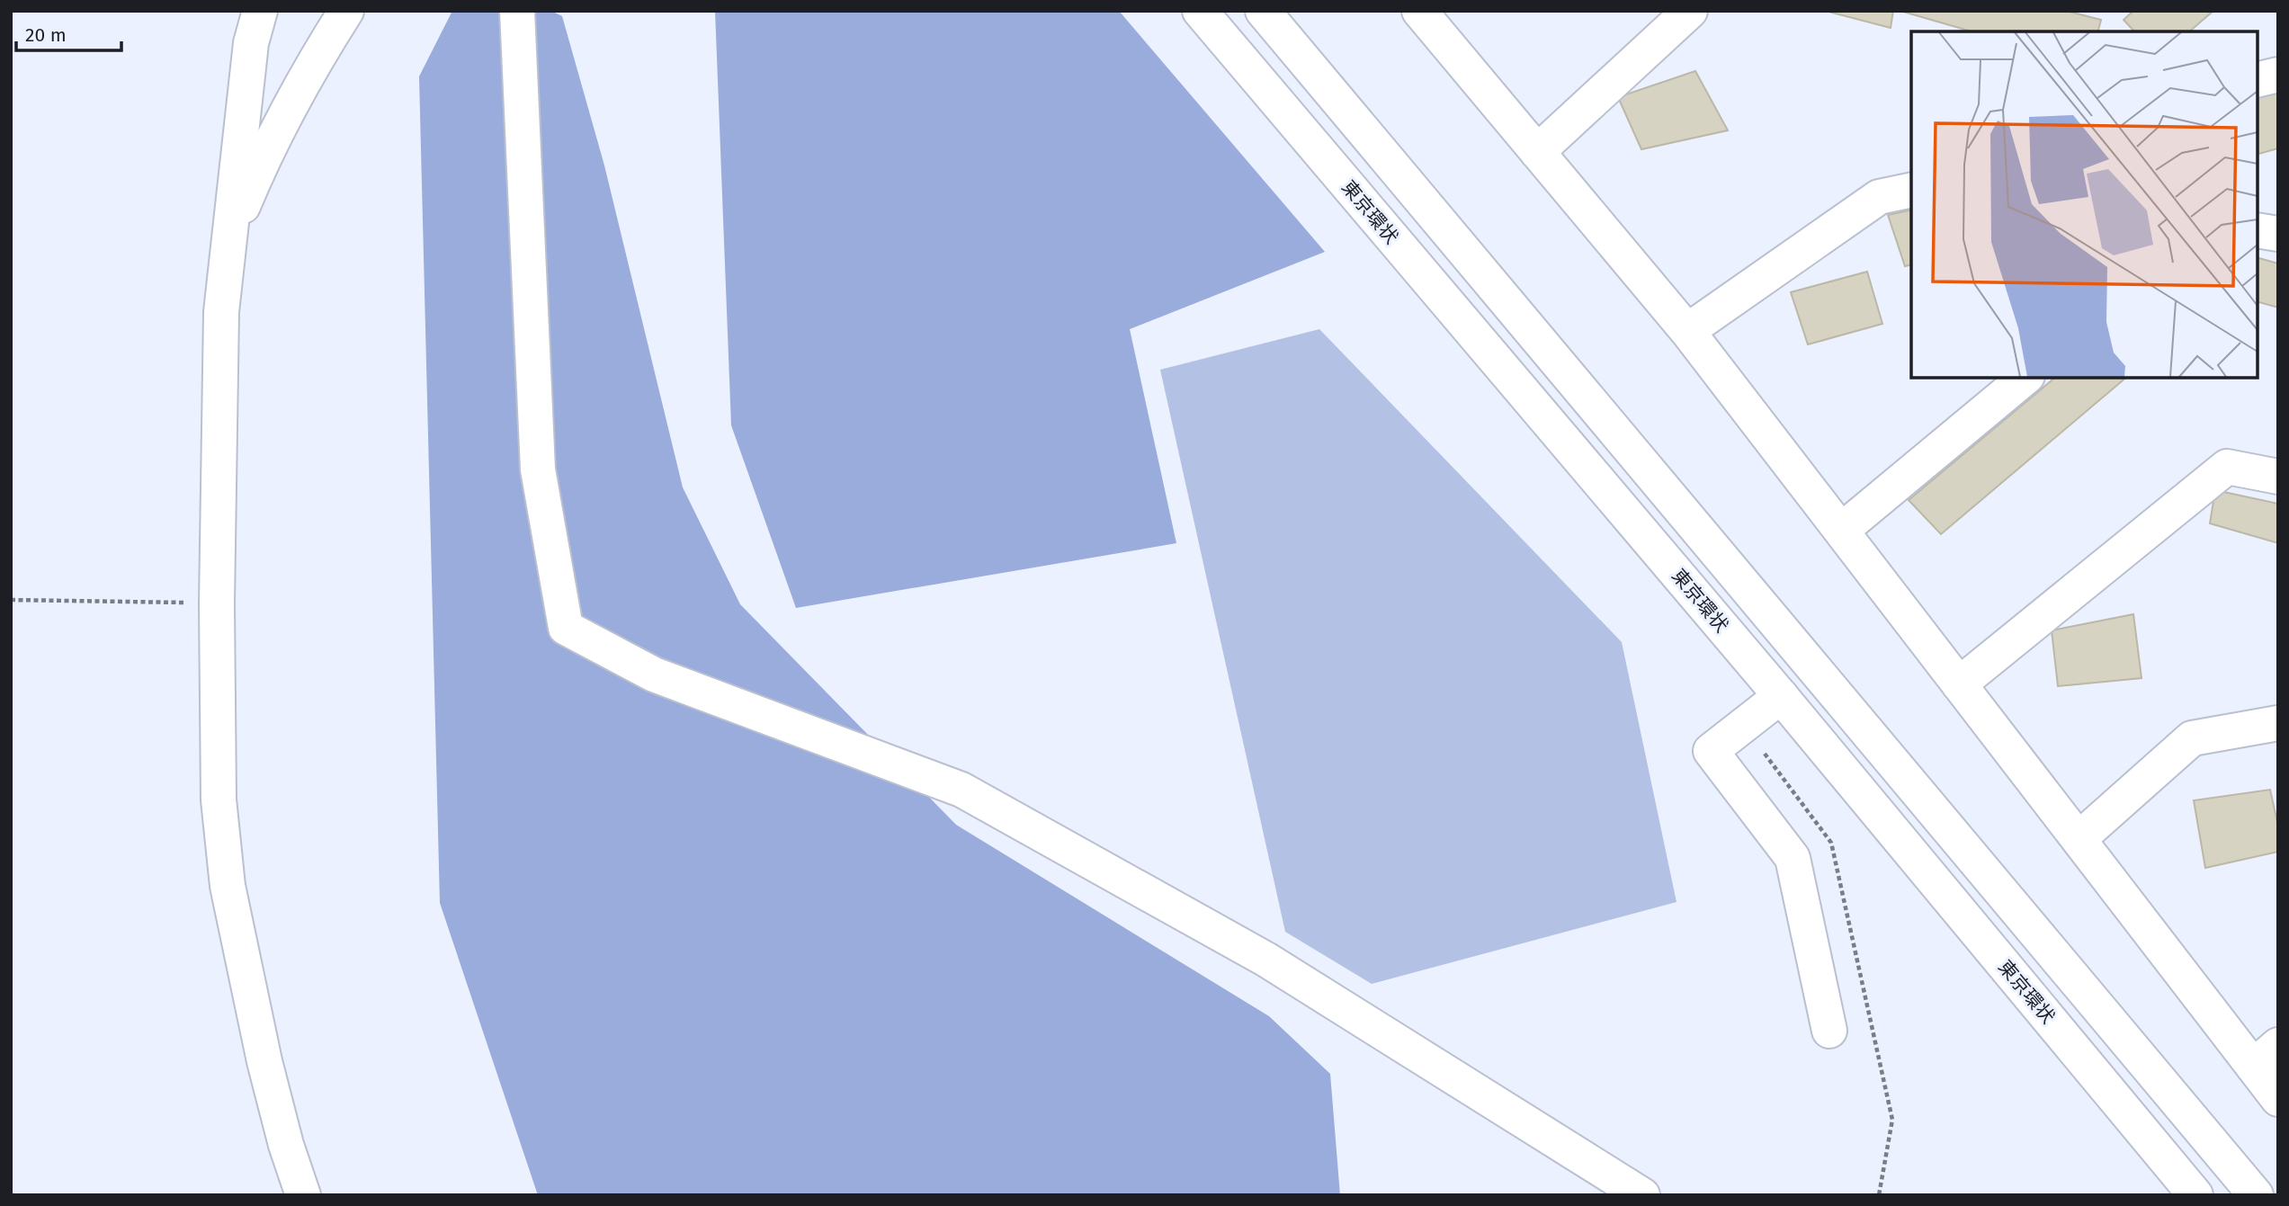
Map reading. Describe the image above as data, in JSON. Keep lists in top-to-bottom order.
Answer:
{
  "streets": {
    "main road": ["東京環状"]
  },
  "scale_bar": "20 m"
}
